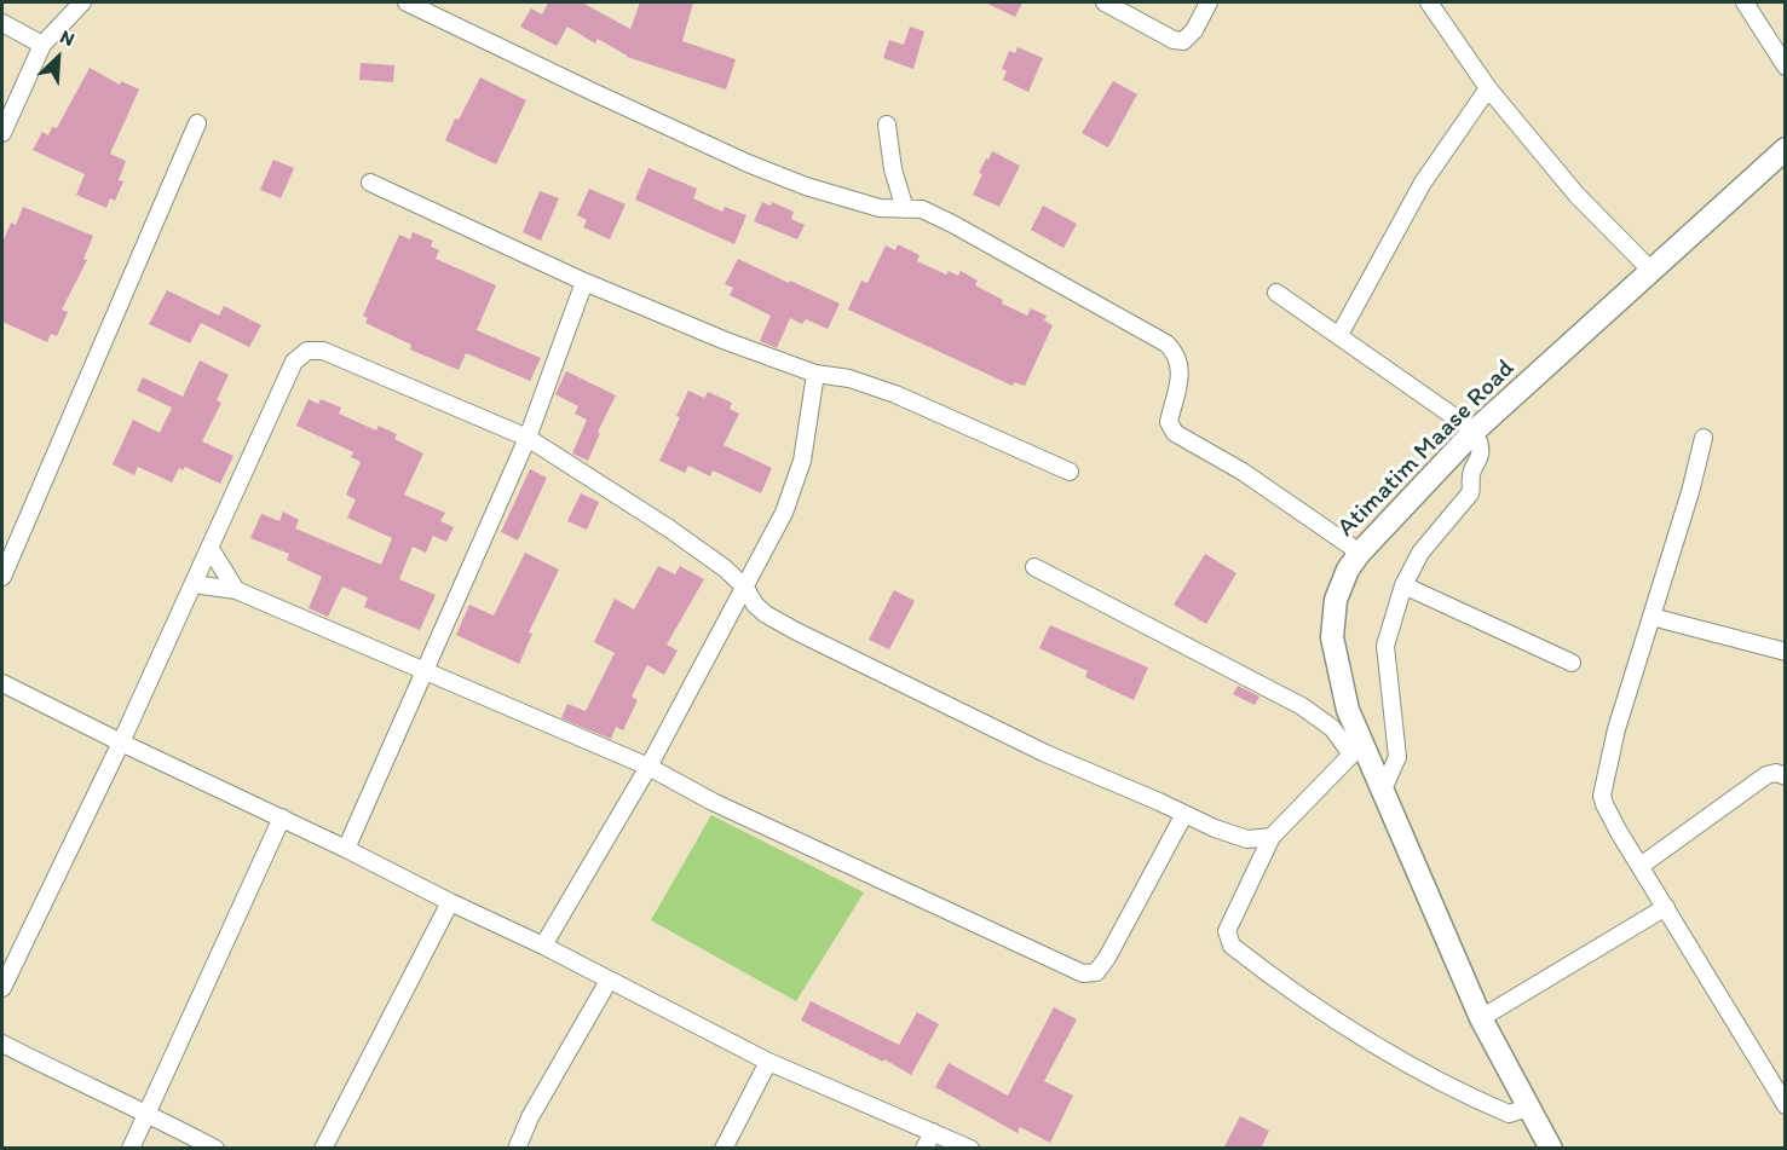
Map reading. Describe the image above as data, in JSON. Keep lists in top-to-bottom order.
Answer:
{
  "streets": {
    "main road": ["Atimatim Maase Road"]
  },
  "north": "top right"
}
